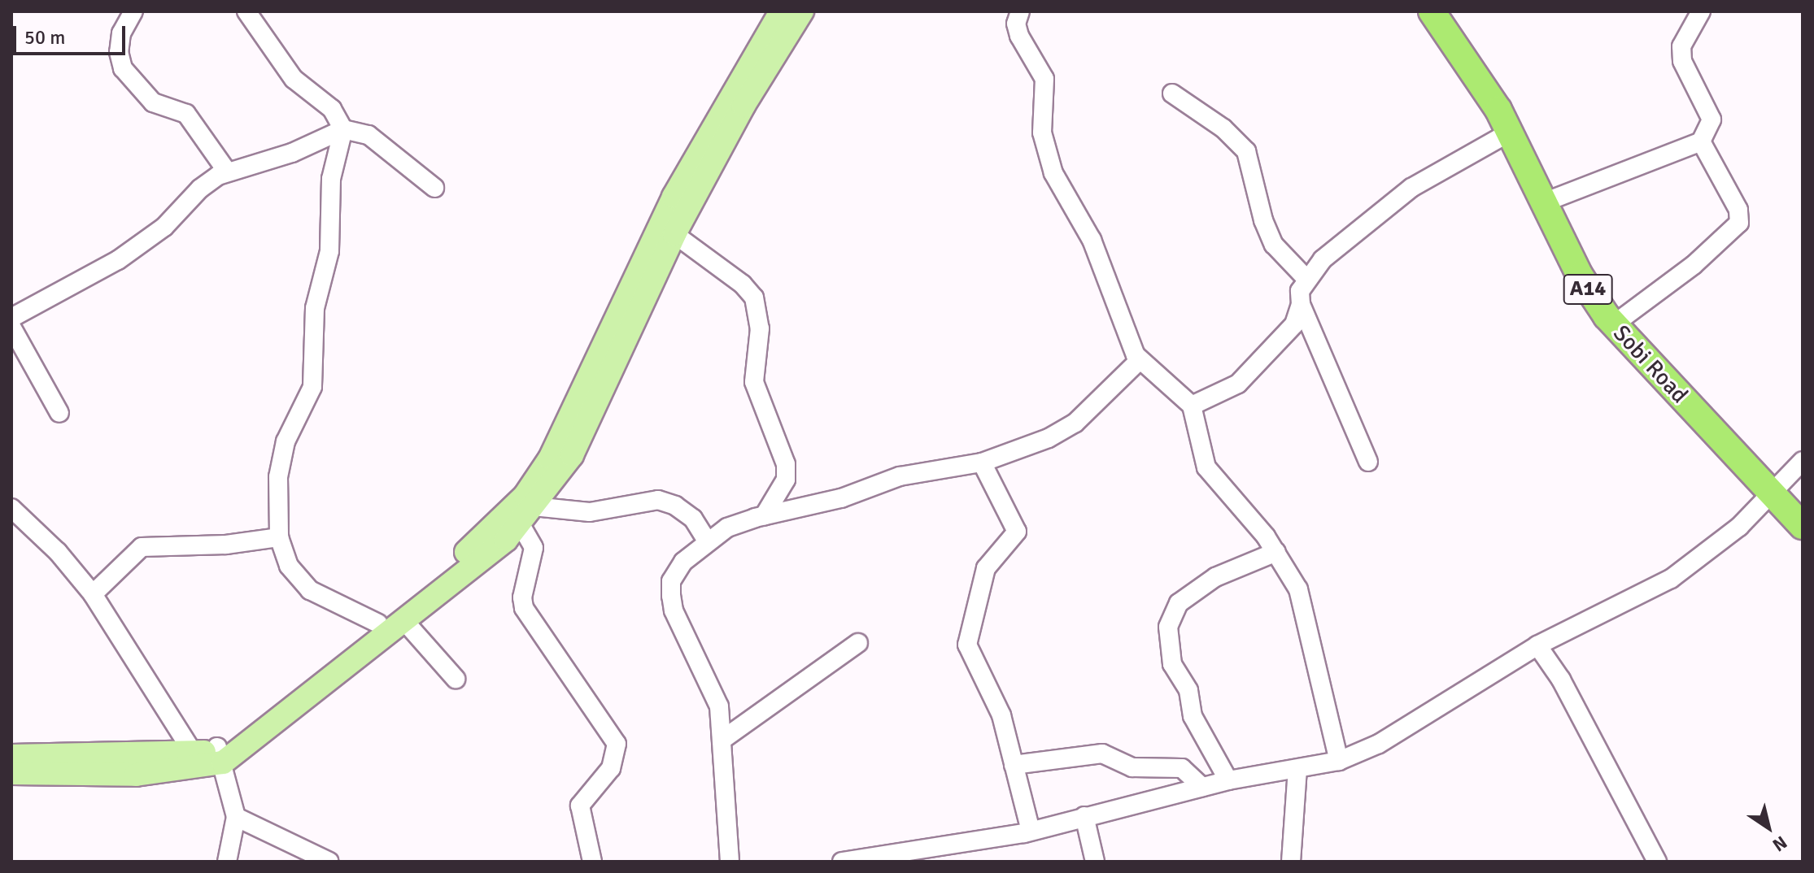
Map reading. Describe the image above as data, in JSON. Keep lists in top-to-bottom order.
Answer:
{
  "streets": {
    "highway": ["A14", "Sobi Road"]
  },
  "scale_bar": "50 m",
  "north": "bottom right"
}
